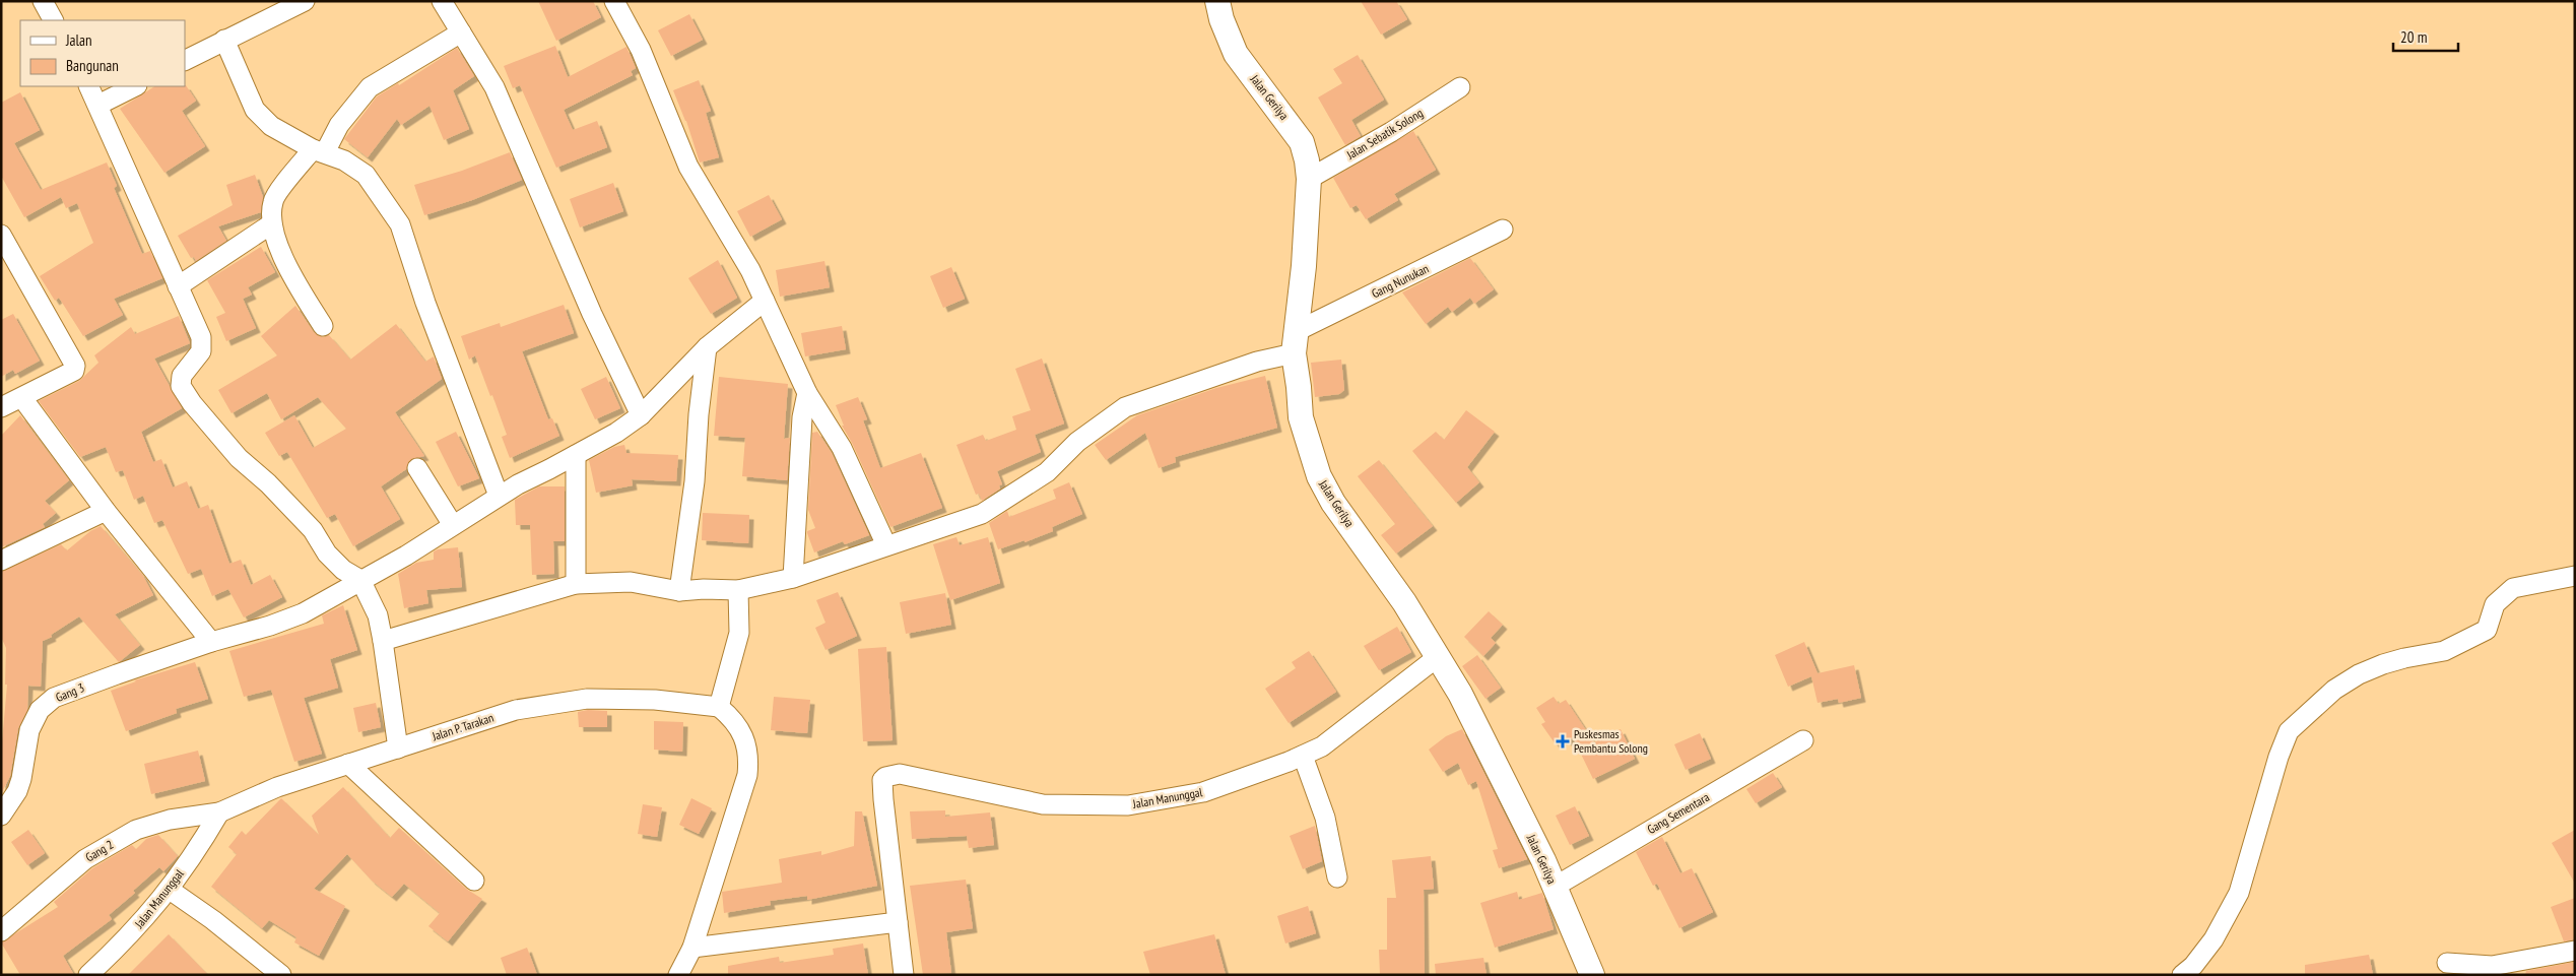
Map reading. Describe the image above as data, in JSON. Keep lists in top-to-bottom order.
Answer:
{
  "streets": {
    "street": [
      "Jalan Gerilya",
      "Jalan Sebatik Solong",
      "Gang Nunukan",
      "Gang 3",
      "Jalan P. Tarakan",
      "Jalan Manunggal",
      "Gang Sementara",
      "Gang 2"
    ]
  },
  "crossings": [
    ["Jalan Gerilya", "Jalan Sebatik Solong"],
    ["Jalan Gerilya", "Gang Nunukan"],
    ["Jalan Gerilya", "Jalan Manunggal"],
    ["Jalan Gerilya", "Gang Sementara"],
    ["Jalan P. Tarakan", "Jalan Manunggal"],
    ["Jalan P. Tarakan", "Gang 2"],
    ["Jalan Manunggal", "Gang 2"]
  ],
  "places": {
    "health": ["Puskesmas Pembantu Solong"]
  },
  "legend": ["Jalan", "Bangunan"],
  "scale_bar": "20 m"
}
